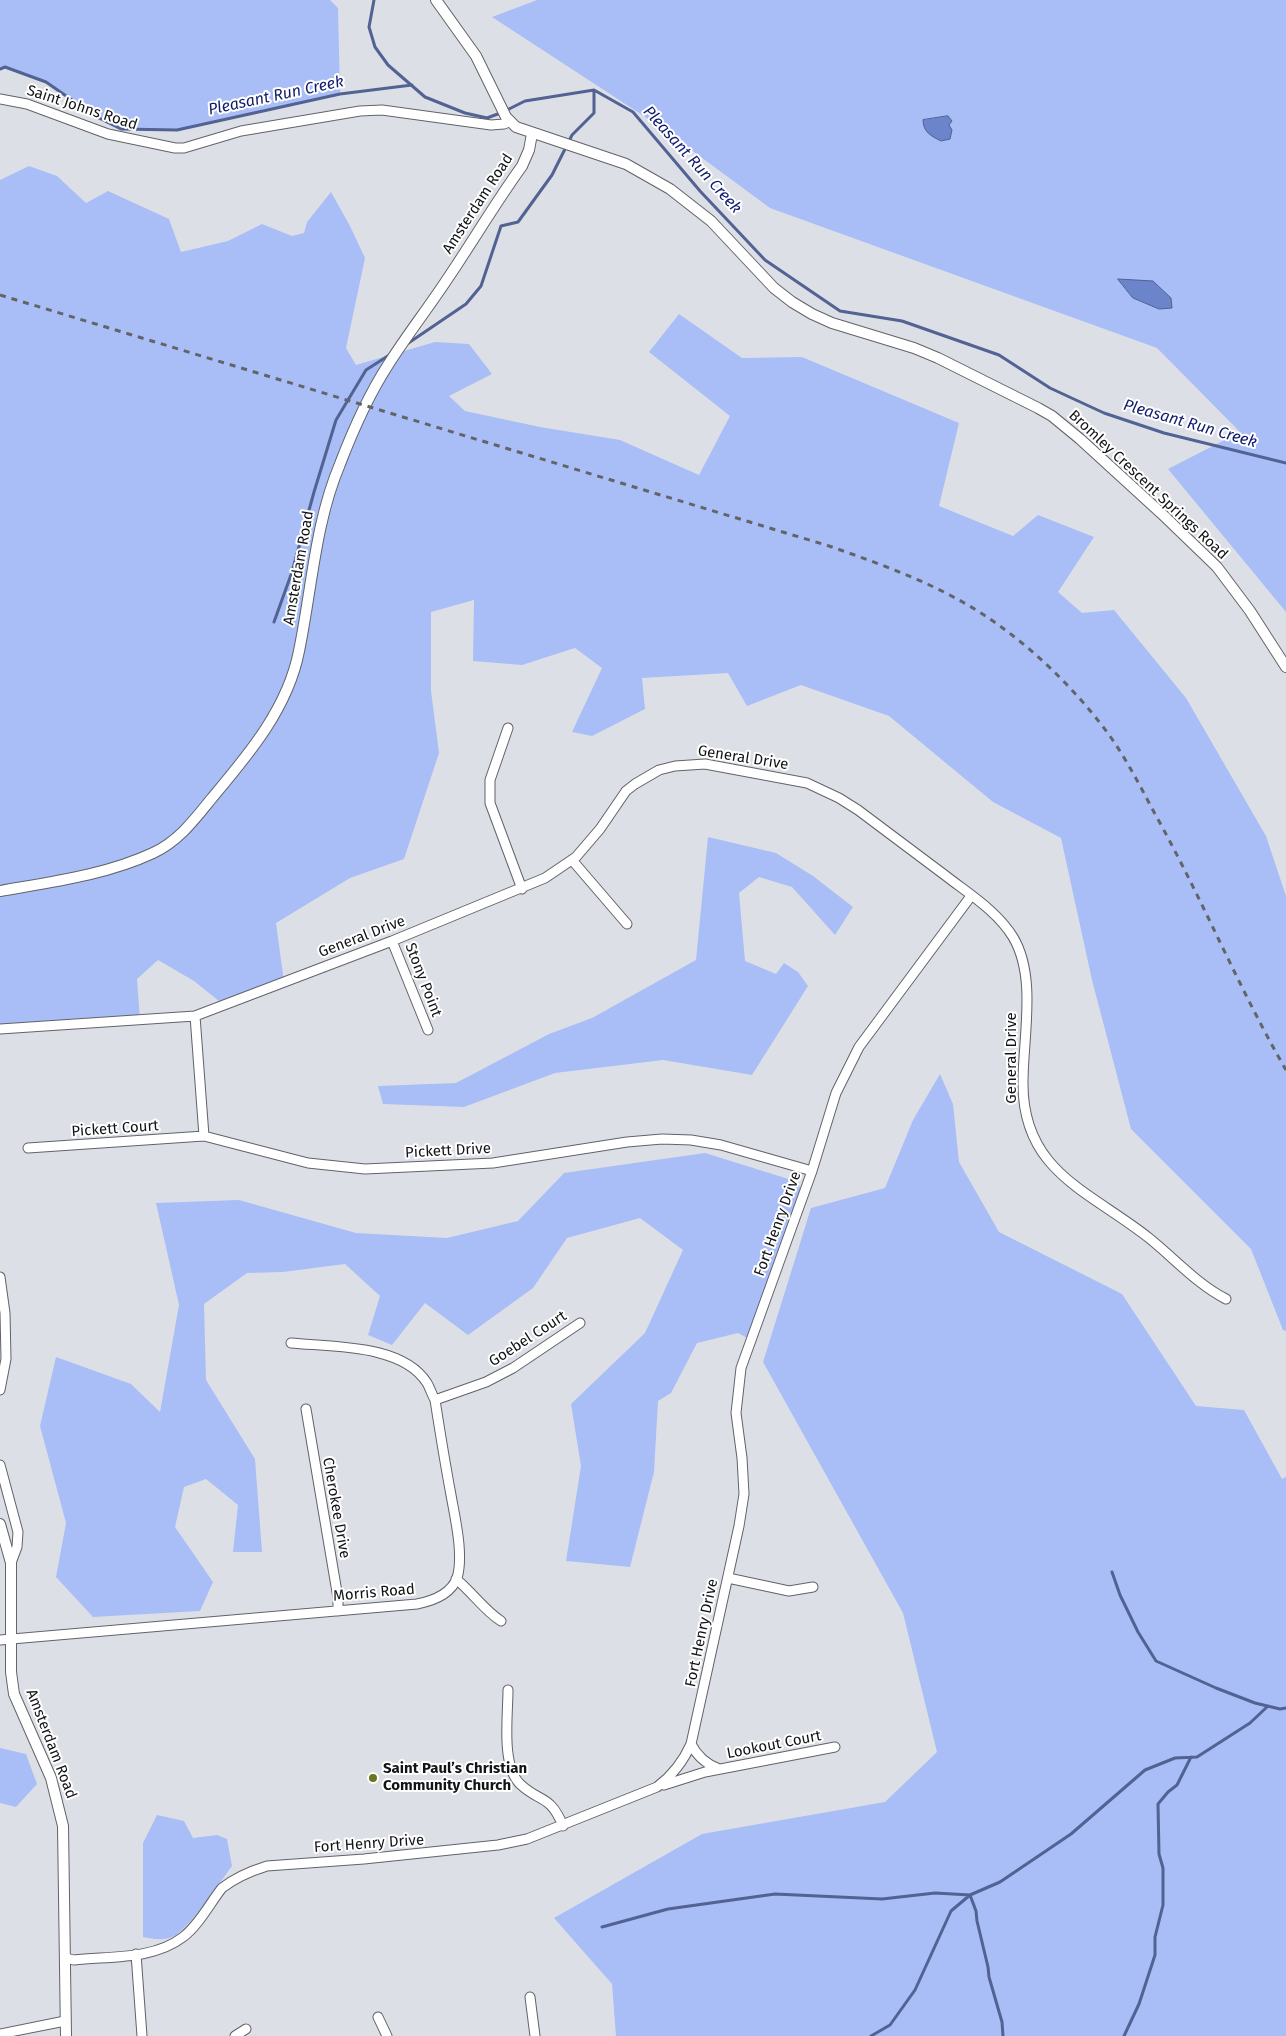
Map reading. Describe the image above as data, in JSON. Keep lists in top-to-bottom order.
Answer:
{
  "streets": {
    "street": [
      "Saint Johns Road",
      "Amsterdam Road",
      "Bromley Crescent Springs Road",
      "General Drive",
      "Stony Point",
      "Pickett Court",
      "Pickett Drive",
      "Fort Henry Drive",
      "Goebel Court",
      "Cherokee Drive",
      "Morris Road",
      "Lookout Court"
    ]
  },
  "crossings": [
    ["Saint Johns Road", "Bromley Crescent Springs Road"],
    ["Amsterdam Road", "Bromley Crescent Springs Road"],
    ["Amsterdam Road", "Fort Henry Drive"],
    ["Amsterdam Road", "Morris Road"],
    ["General Drive", "Stony Point"],
    ["General Drive", "Fort Henry Drive"],
    ["Pickett Court", "Pickett Drive"],
    ["Pickett Drive", "Fort Henry Drive"],
    ["Fort Henry Drive", "Lookout Court"],
    ["Cherokee Drive", "Morris Road"]
  ],
  "water": ["Pleasant Run Creek"],
  "places": ["Saint Paul’s Christian Community Church"]
}
